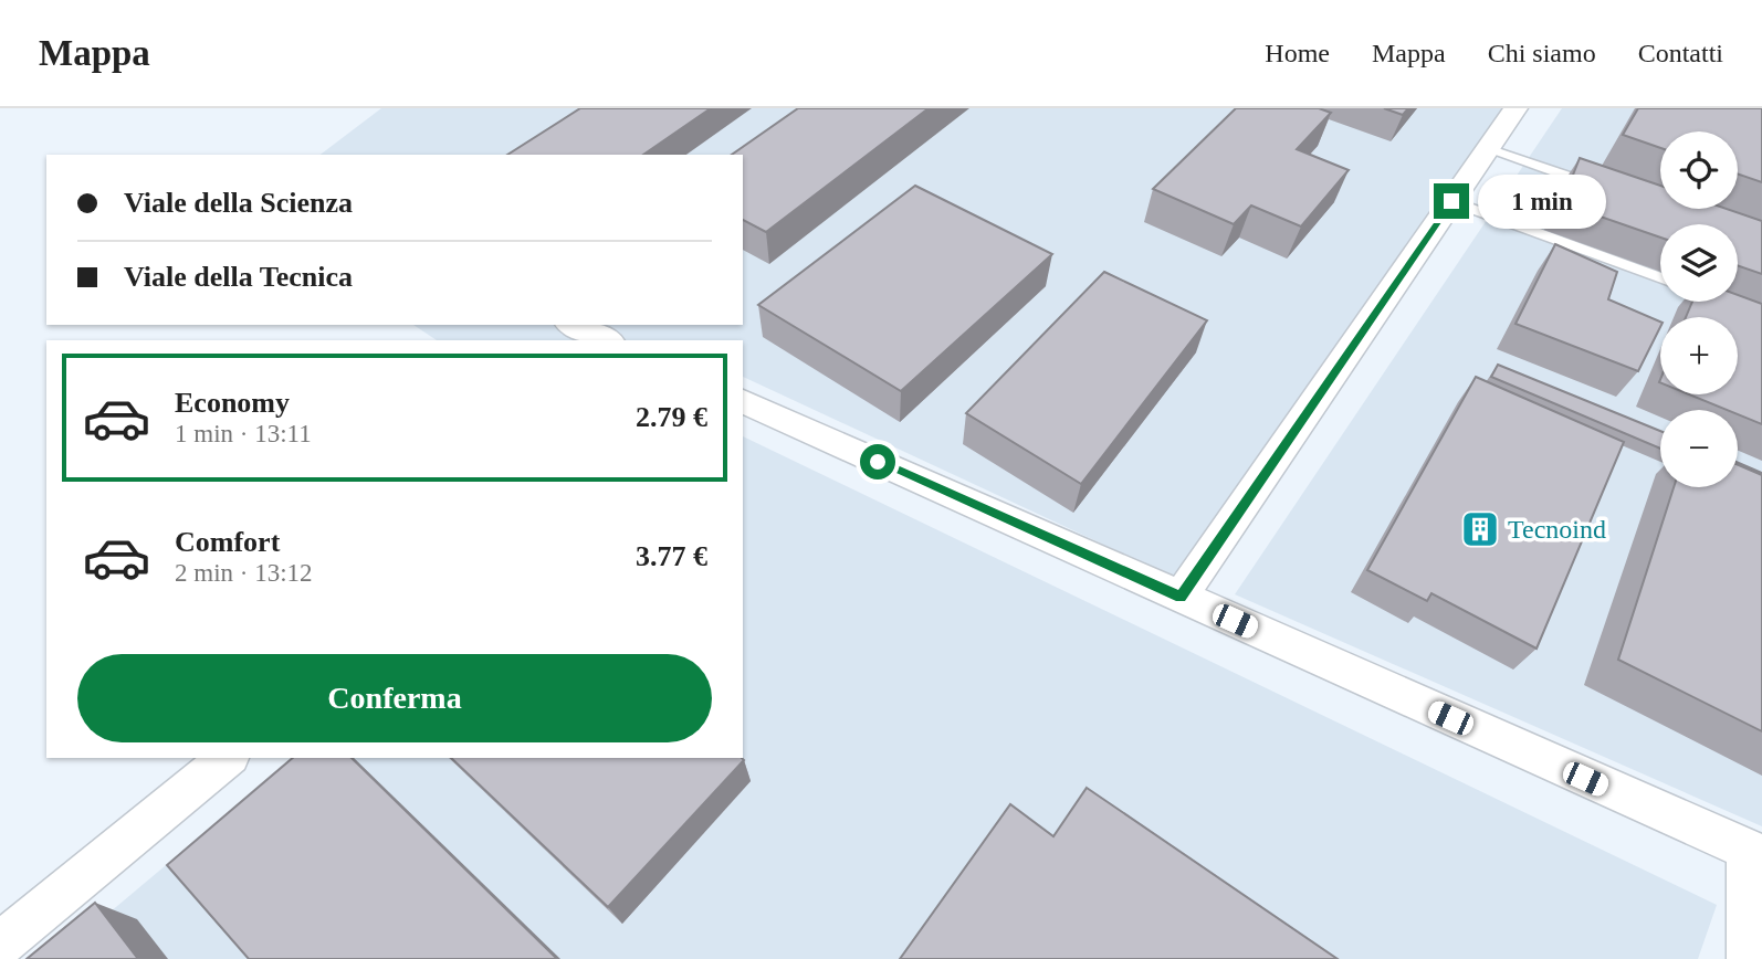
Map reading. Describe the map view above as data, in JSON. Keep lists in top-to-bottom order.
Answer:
{
  "places": {
    "building": ["Tecnoind"]
  },
  "page": {
    "header": "Mappa",
    "nav": [
      "Home",
      "Mappa",
      "Chi siamo",
      "Contatti"
    ],
    "map_buttons": ["+", "−"],
    "banner": ["Viale della Scienza", "Viale della Tecnica"],
    "bubble": "1 min",
    "list": [
      {
        "name": "Economy",
        "note": "1 min · 13:11",
        "value": "2.79 €"
      },
      {
        "name": "Comfort",
        "note": "2 min · 13:12",
        "value": "3.77 €"
      }
    ],
    "buttons": "Conferma"
  }
}
